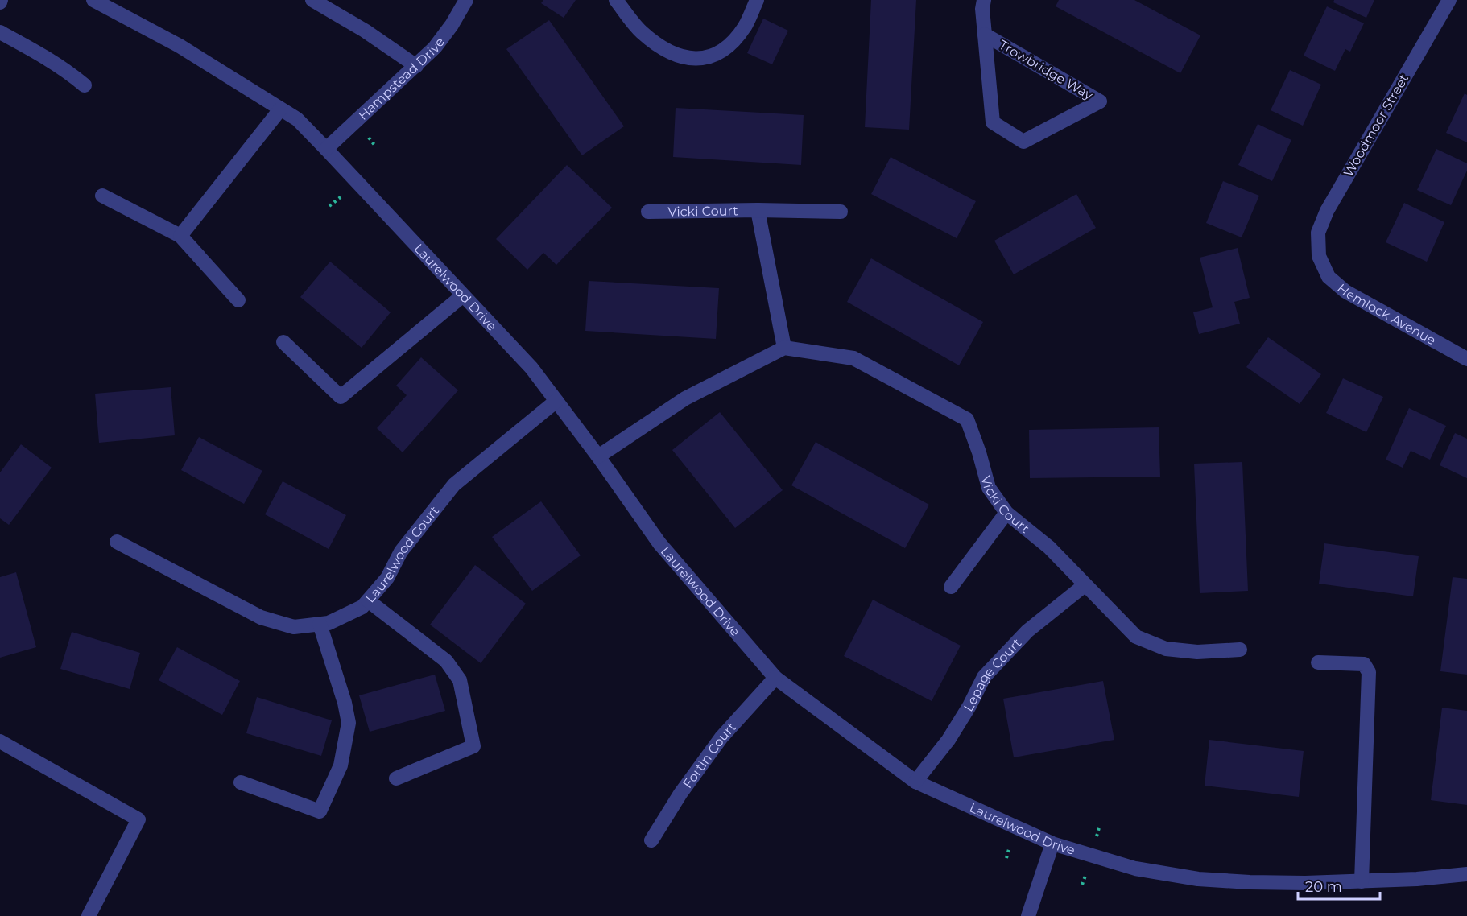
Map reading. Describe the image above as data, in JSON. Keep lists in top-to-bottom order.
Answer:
{
  "streets": {
    "street": [
      "Trowbridge Way",
      "Hampstead Drive",
      "Woodmoor Street",
      "Vicki Court",
      "Laurelwood Drive",
      "Hemlock Avenue",
      "Laurelwood Court",
      "Lepage Court",
      "Fortin Court"
    ]
  },
  "crossings": [
    ["Hampstead Drive", "Laurelwood Drive"],
    ["Woodmoor Street", "Hemlock Avenue"],
    ["Vicki Court", "Lepage Court"],
    ["Laurelwood Drive", "Laurelwood Court"],
    ["Laurelwood Drive", "Lepage Court"],
    ["Laurelwood Drive", "Fortin Court"]
  ],
  "scale_bar": "20 m"
}
